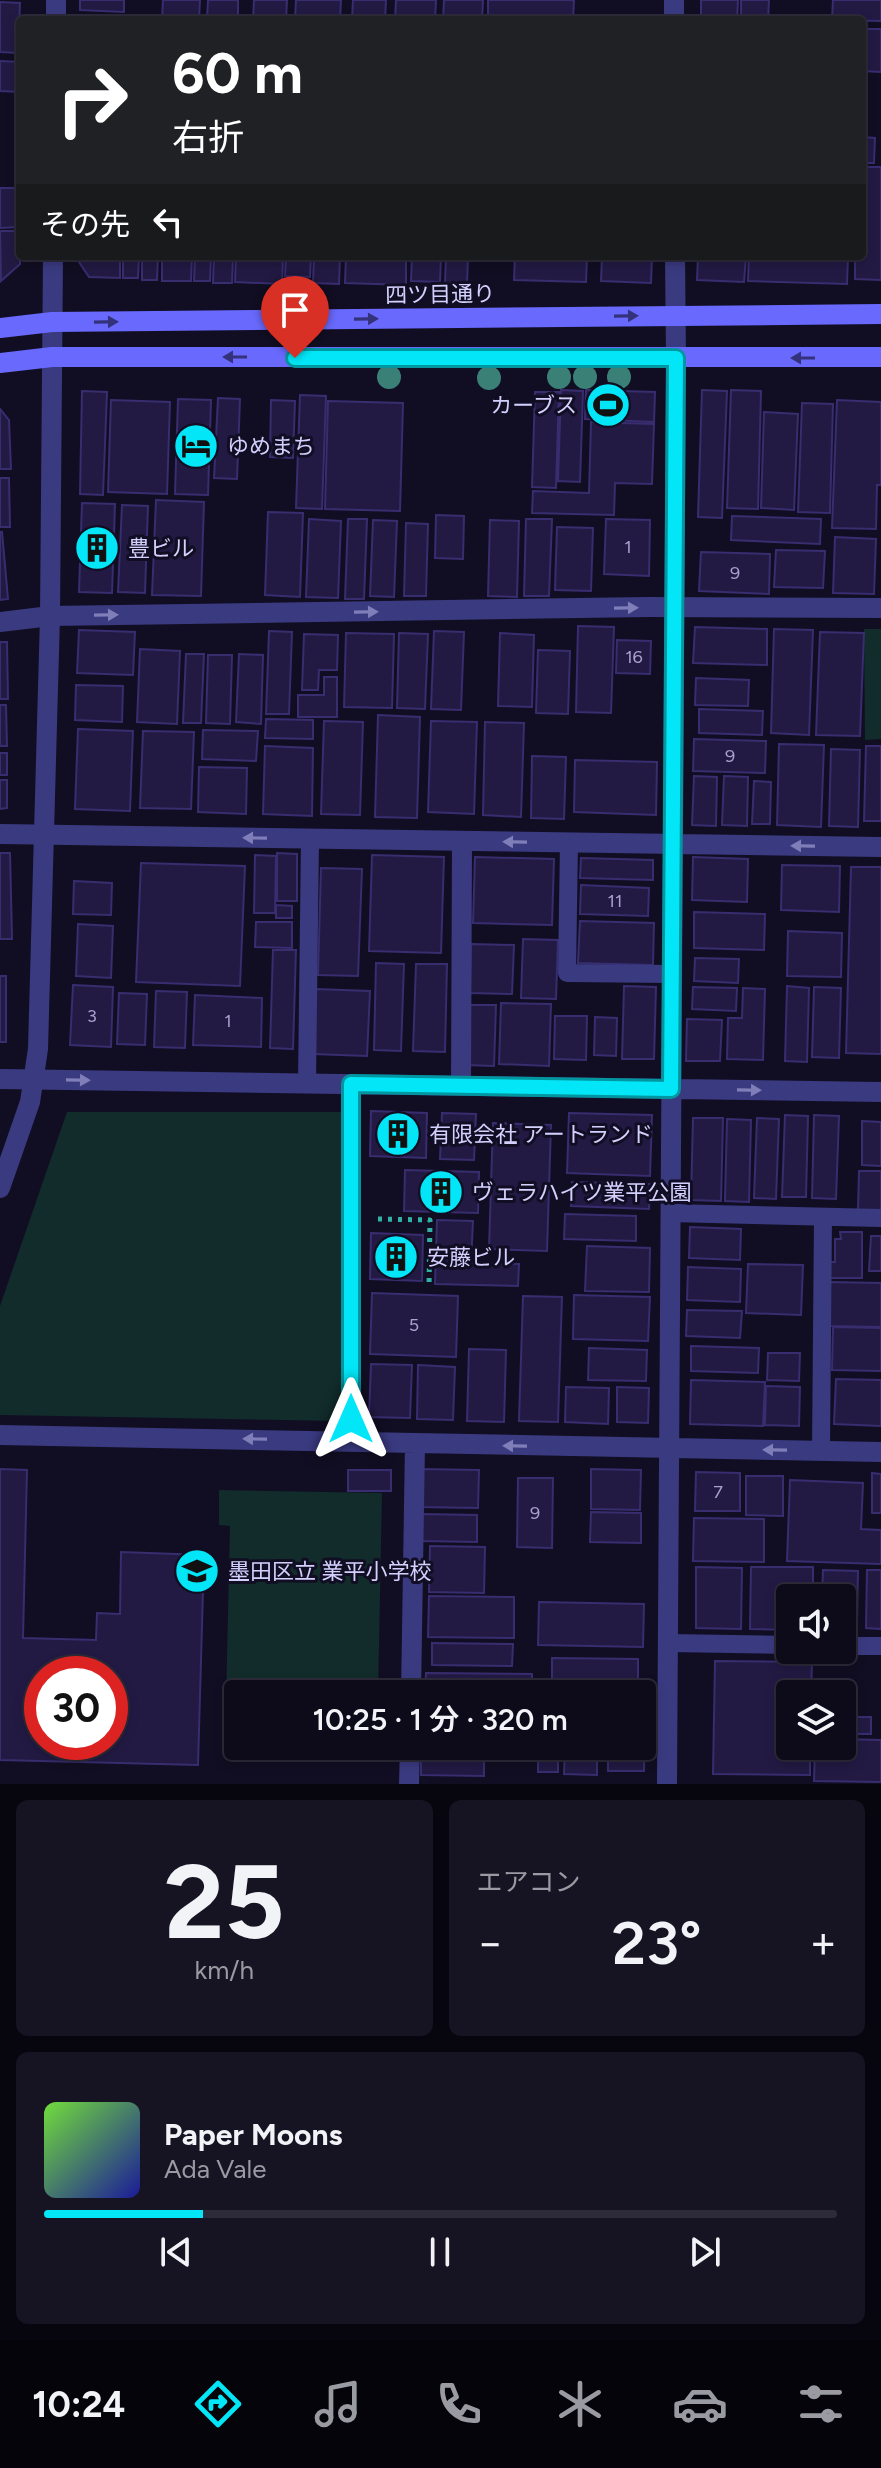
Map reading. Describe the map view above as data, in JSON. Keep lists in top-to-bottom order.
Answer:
{
  "streets": {
    "main road": ["四ツ目通り"]
  },
  "places": {
    "sports": ["カーブス"],
    "hotel": ["ゆめまち"],
    "building": [
      "豊ビル",
      "有限会社 アートランド",
      "ヴェラハイツ業平公園",
      "安藤ビル"
    ],
    "school or university": ["墨田区立 業平小学校"]
  },
  "house_numbers": [
    "1",
    "9",
    "16",
    "9",
    "11",
    "3",
    "1",
    "5",
    "7",
    "9"
  ],
  "page": {
    "turn": ["60 m", "右折"],
    "then": "その先",
    "limit": "30",
    "trip": "10:25 · 1 分 · 320 m",
    "tile": [
      ["25", "km/h"],
      "エアコン"
    ],
    "heat": ["−", "23°", "+"],
    "song": ["Paper Moons", "Ada Vale"],
    "tabs": "10:24"
  }
}
